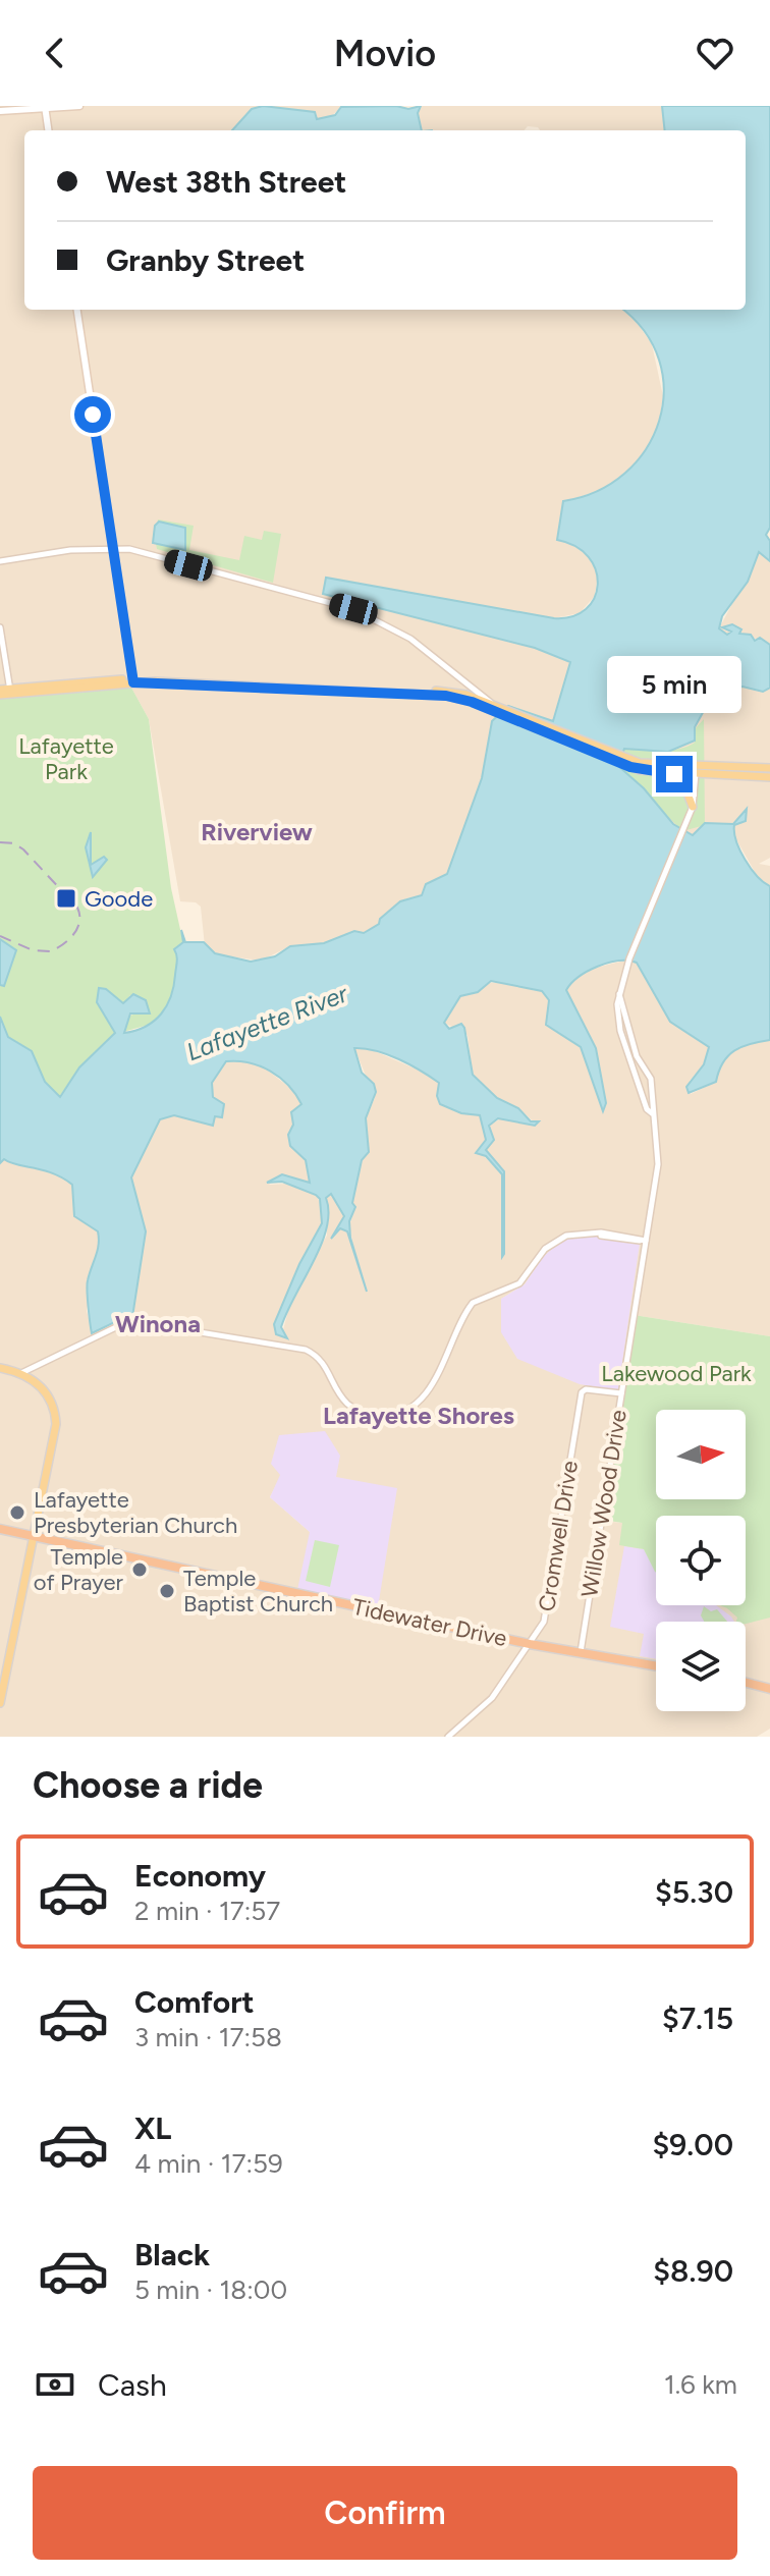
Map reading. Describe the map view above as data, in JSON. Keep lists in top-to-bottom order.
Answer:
{
  "streets": {
    "highway": ["Tidewater Drive"],
    "street": ["Willow Wood Drive", "Cromwell Drive"]
  },
  "crossings": [
    ["Willow Wood Drive", "Cromwell Drive"],
    ["Willow Wood Drive", "Tidewater Drive"],
    ["Cromwell Drive", "Tidewater Drive"]
  ],
  "districts": ["Riverview", "Winona", "Lafayette Shores"],
  "water": ["Lafayette River"],
  "parks": ["Lafayette Park", "Lakewood Park"],
  "places": {
    "transit": ["Goode"],
    "other": ["Lafayette Presbyterian Church", "Temple of Prayer", "Temple Baptist Church"]
  },
  "north": "right",
  "page": {
    "header": "Movio",
    "banner": ["West 38th Street", "Granby Street"],
    "bubble": "5 min",
    "heading": "Choose a ride",
    "list": [
      {
        "name": "Economy",
        "note": "2 min · 17:57",
        "value": "$5.30"
      },
      {
        "name": "Comfort",
        "note": "3 min · 17:58",
        "value": "$7.15"
      },
      {
        "name": "XL",
        "note": "4 min · 17:59",
        "value": "$9.00"
      },
      {
        "name": "Black",
        "note": "5 min · 18:00",
        "value": "$8.90"
      }
    ],
    "pay": ["Cash", "1.6 km"],
    "buttons": "Confirm"
  }
}
